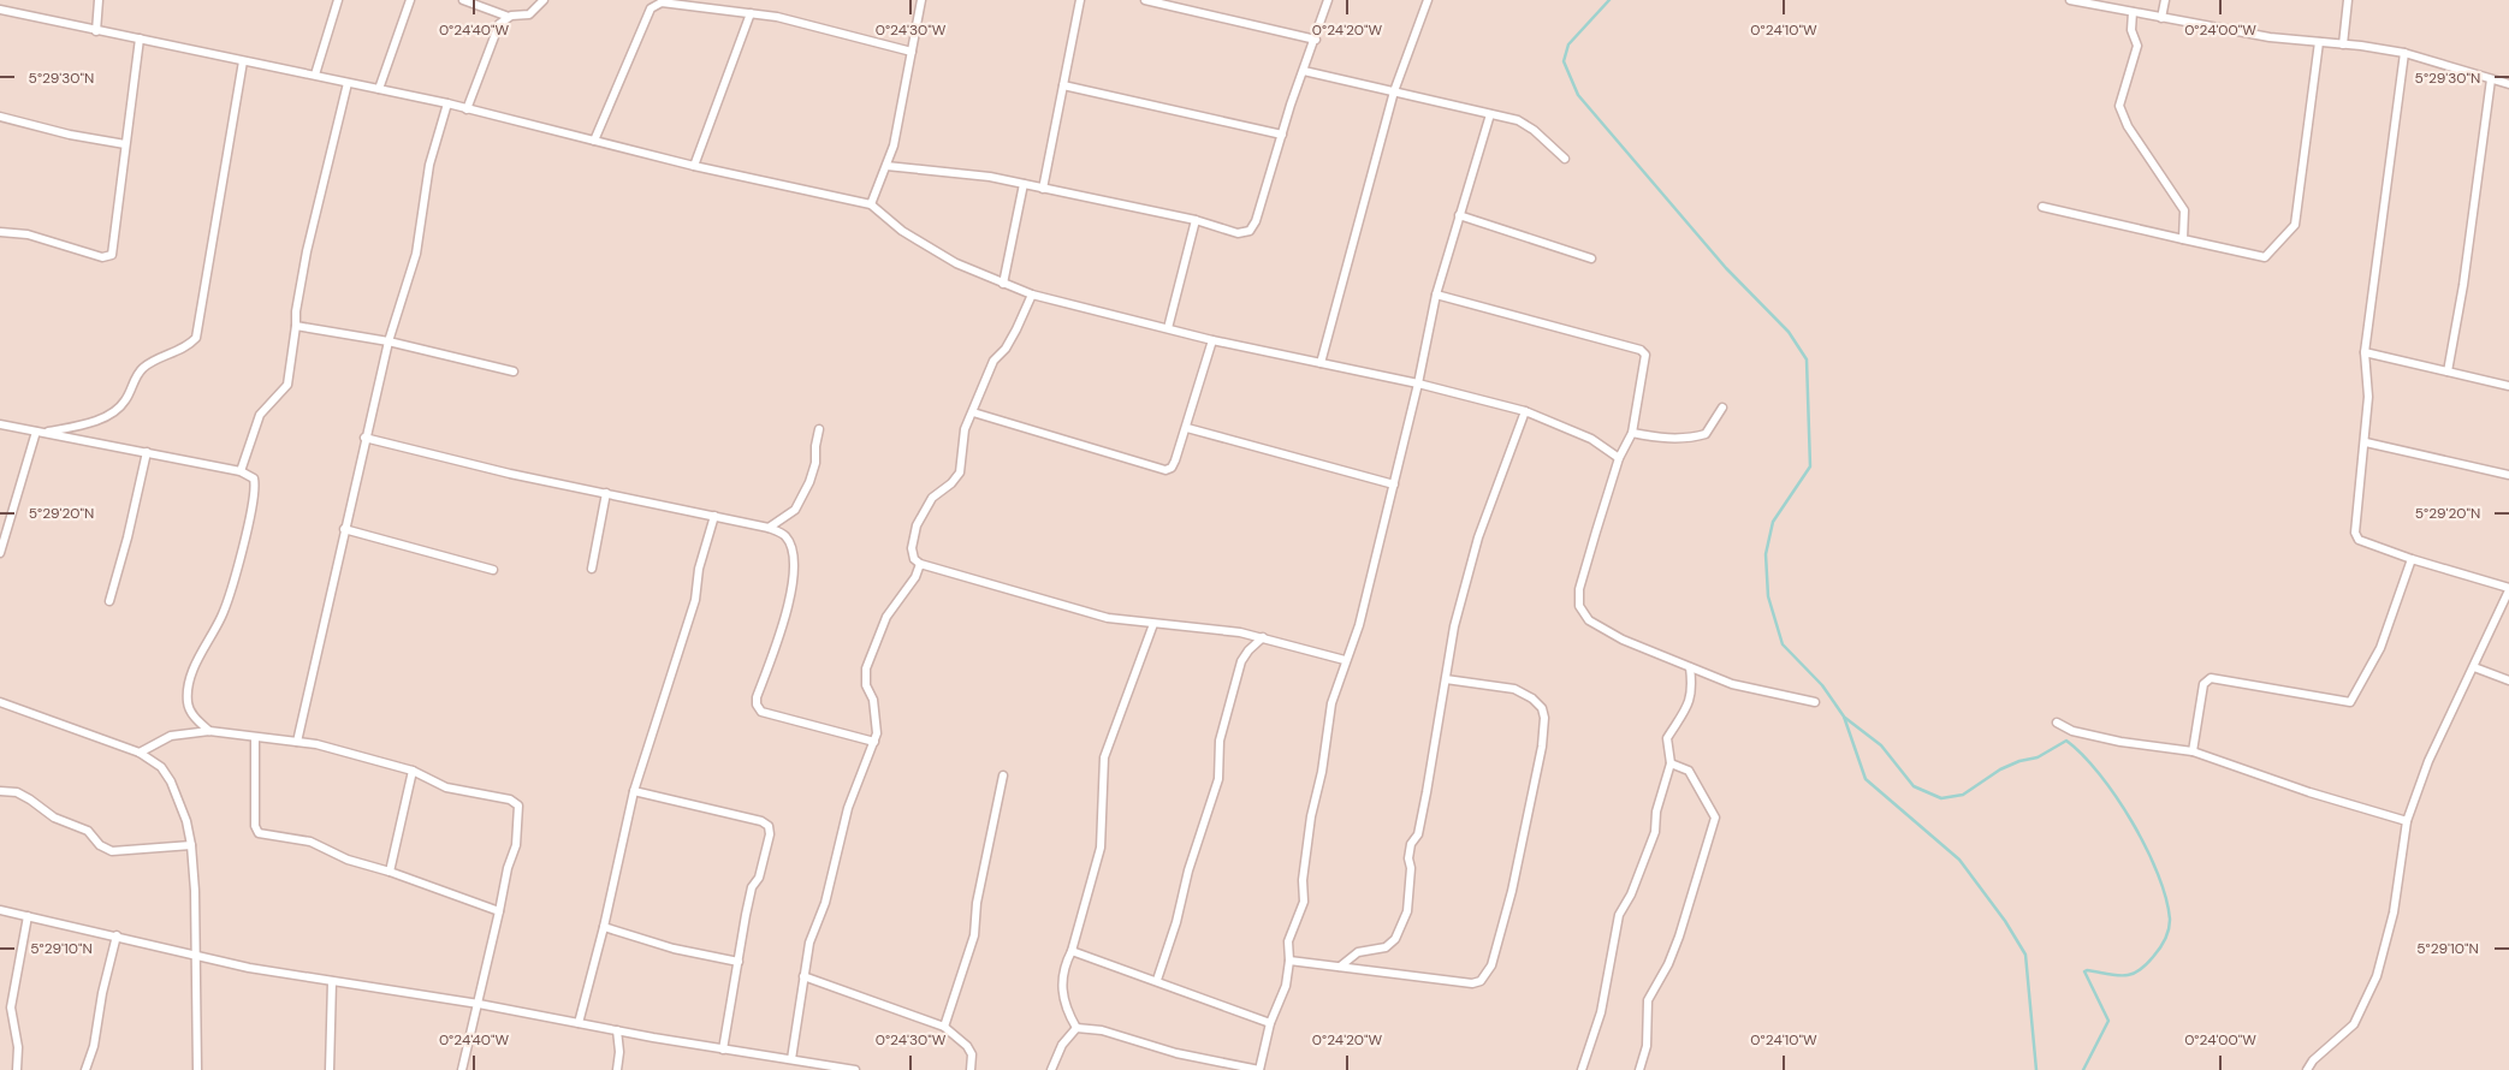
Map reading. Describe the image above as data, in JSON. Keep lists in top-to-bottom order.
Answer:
{
  "coordinates": [
    "0°24'40\"W",
    "0°24'30\"W",
    "0°24'20\"W",
    "0°24'10\"W",
    "0°24'00\"W",
    "5°29'30\"N",
    "5°29'20\"N",
    "5°29'10\"N"
  ]
}
